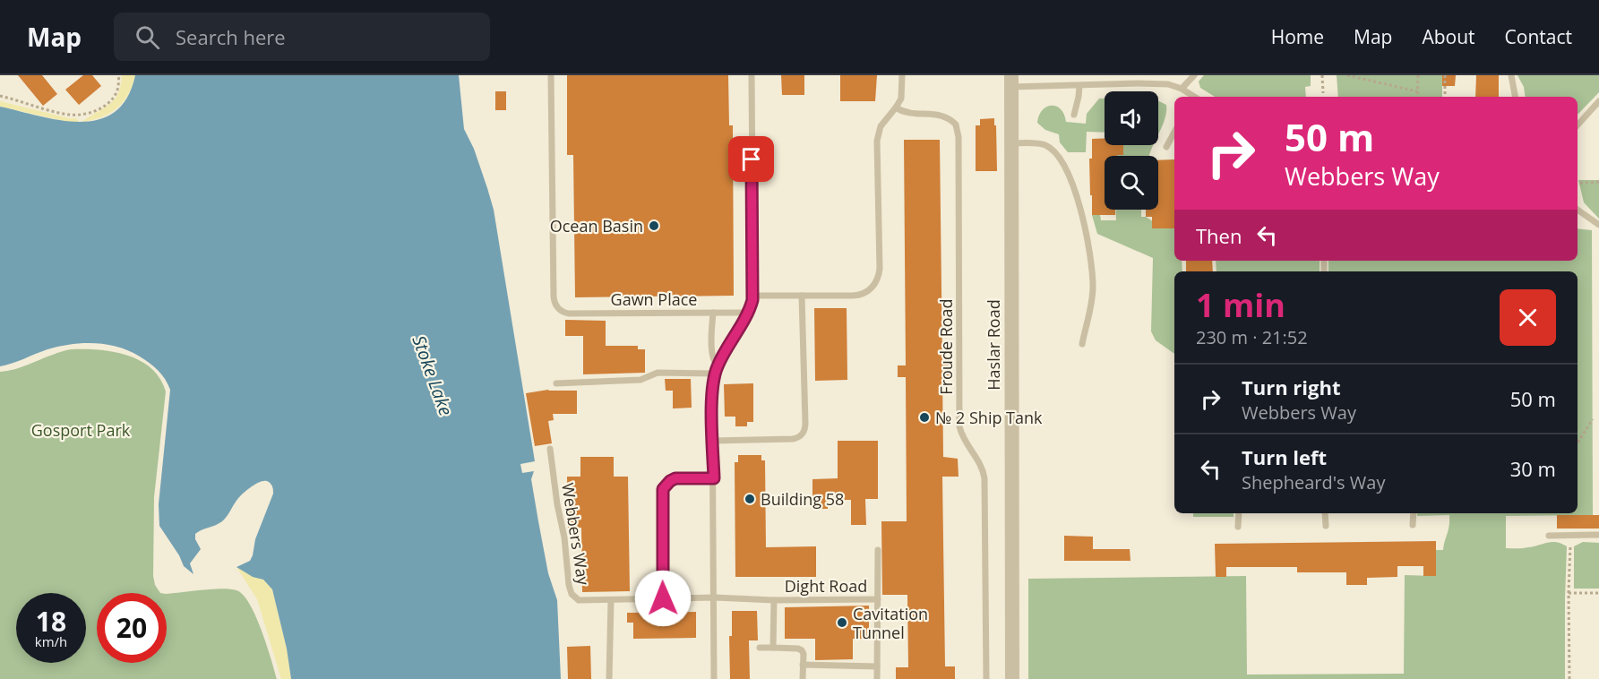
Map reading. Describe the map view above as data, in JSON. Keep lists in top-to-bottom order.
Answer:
{
  "streets": {
    "street": ["Haslar Road"],
    "lane": [
      "Gawn Place",
      "Froude Road",
      "Webbers Way",
      "Dight Road"
    ]
  },
  "crossings": [
    ["Webbers Way", "Dight Road"]
  ],
  "water": ["Stoke Lake"],
  "parks": ["Gosport Park"],
  "places": [
    "Ocean Basin",
    "№ 2 Ship Tank",
    "Building 58",
    "Cavitation Tunnel"
  ],
  "page": {
    "header": "Map",
    "search": "Search here",
    "nav": [
      "Home",
      "Map",
      "About",
      "Contact"
    ],
    "turn": ["50 m", "Webbers Way"],
    "then": "Then",
    "heading": ["1 min", "230 m · 21:52"],
    "list": [
      {
        "name": "Turn right",
        "note": "Webbers Way",
        "value": "50 m"
      },
      {
        "name": "Turn left",
        "note": "Shepheard's Way",
        "value": "30 m"
      }
    ],
    "speed": "18 km/h",
    "limit": "20"
  }
}
